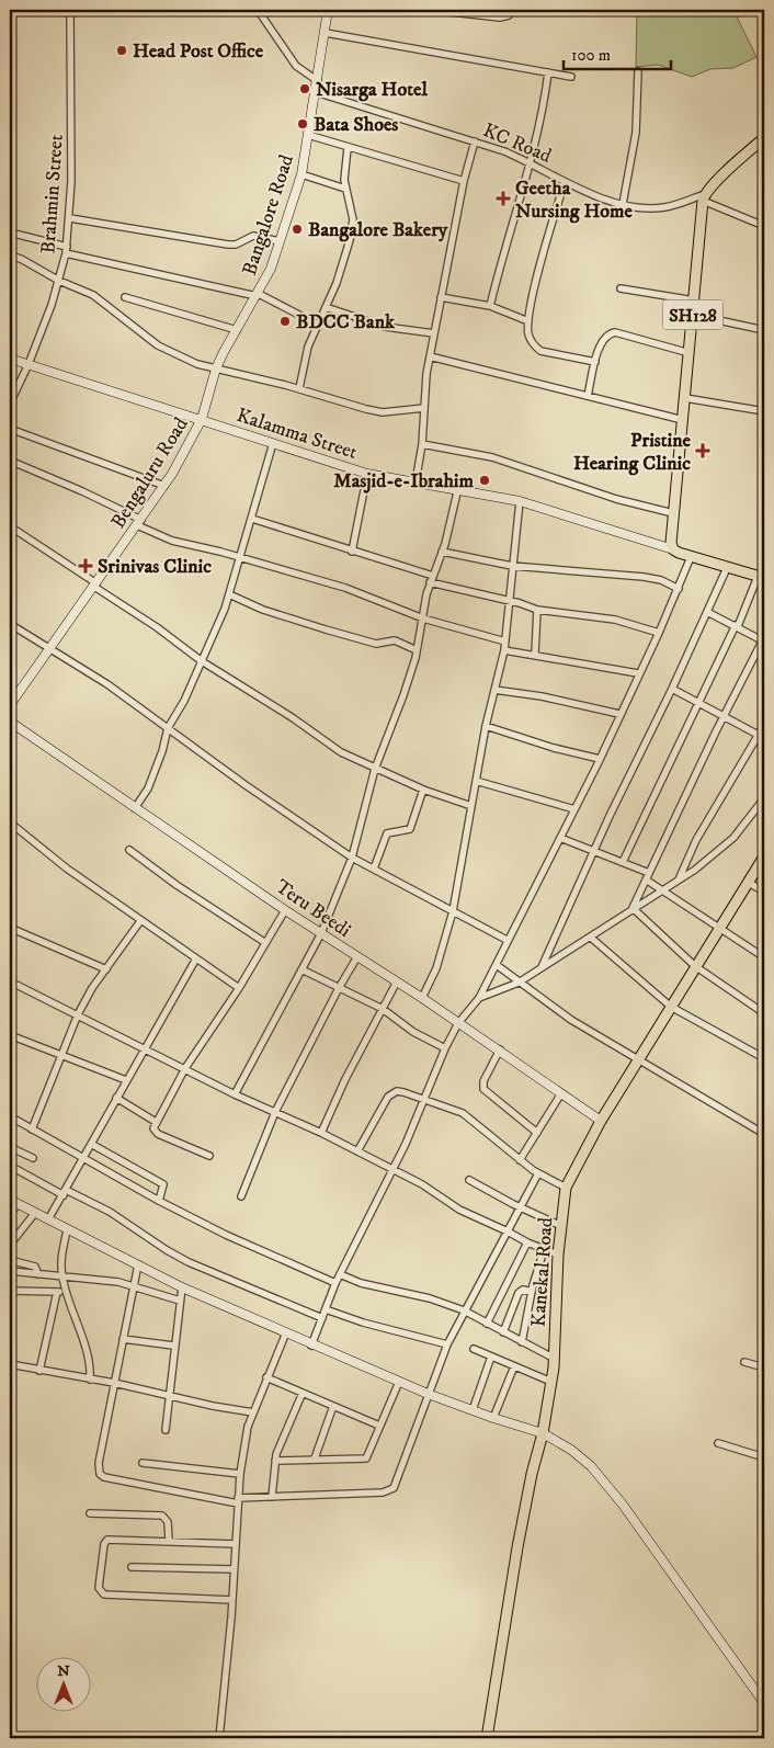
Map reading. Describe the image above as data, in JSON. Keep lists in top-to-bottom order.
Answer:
{
  "streets": {
    "main road": ["SH128", "Kanekal Road"],
    "street": [
      "KC Road",
      "Brahmin Street",
      "Bangalore Road",
      "Kalamma Street",
      "Bengaluru Road",
      "Teru Beedi"
    ]
  },
  "crossings": [
    ["KC Road", "Bangalore Road"],
    ["KC Road", "SH128"],
    ["Brahmin Street", "Kalamma Street"],
    ["Bangalore Road", "Kalamma Street"],
    ["Bangalore Road", "Bengaluru Road"],
    ["SH128", "Kalamma Street"],
    ["Kalamma Street", "Bengaluru Road"],
    ["Teru Beedi", "Kanekal Road"]
  ],
  "places": {
    "other": [
      "Head Post Office",
      "Nisarga Hotel",
      "Bata Shoes",
      "Bangalore Bakery",
      "BDCC Bank",
      "Masjid-e-Ibrahim"
    ],
    "health": ["Geetha Nursing Home", "Pristine Hearing Clinic", "Srinivas Clinic"]
  },
  "scale_bar": "100 m",
  "north": "top"
}
